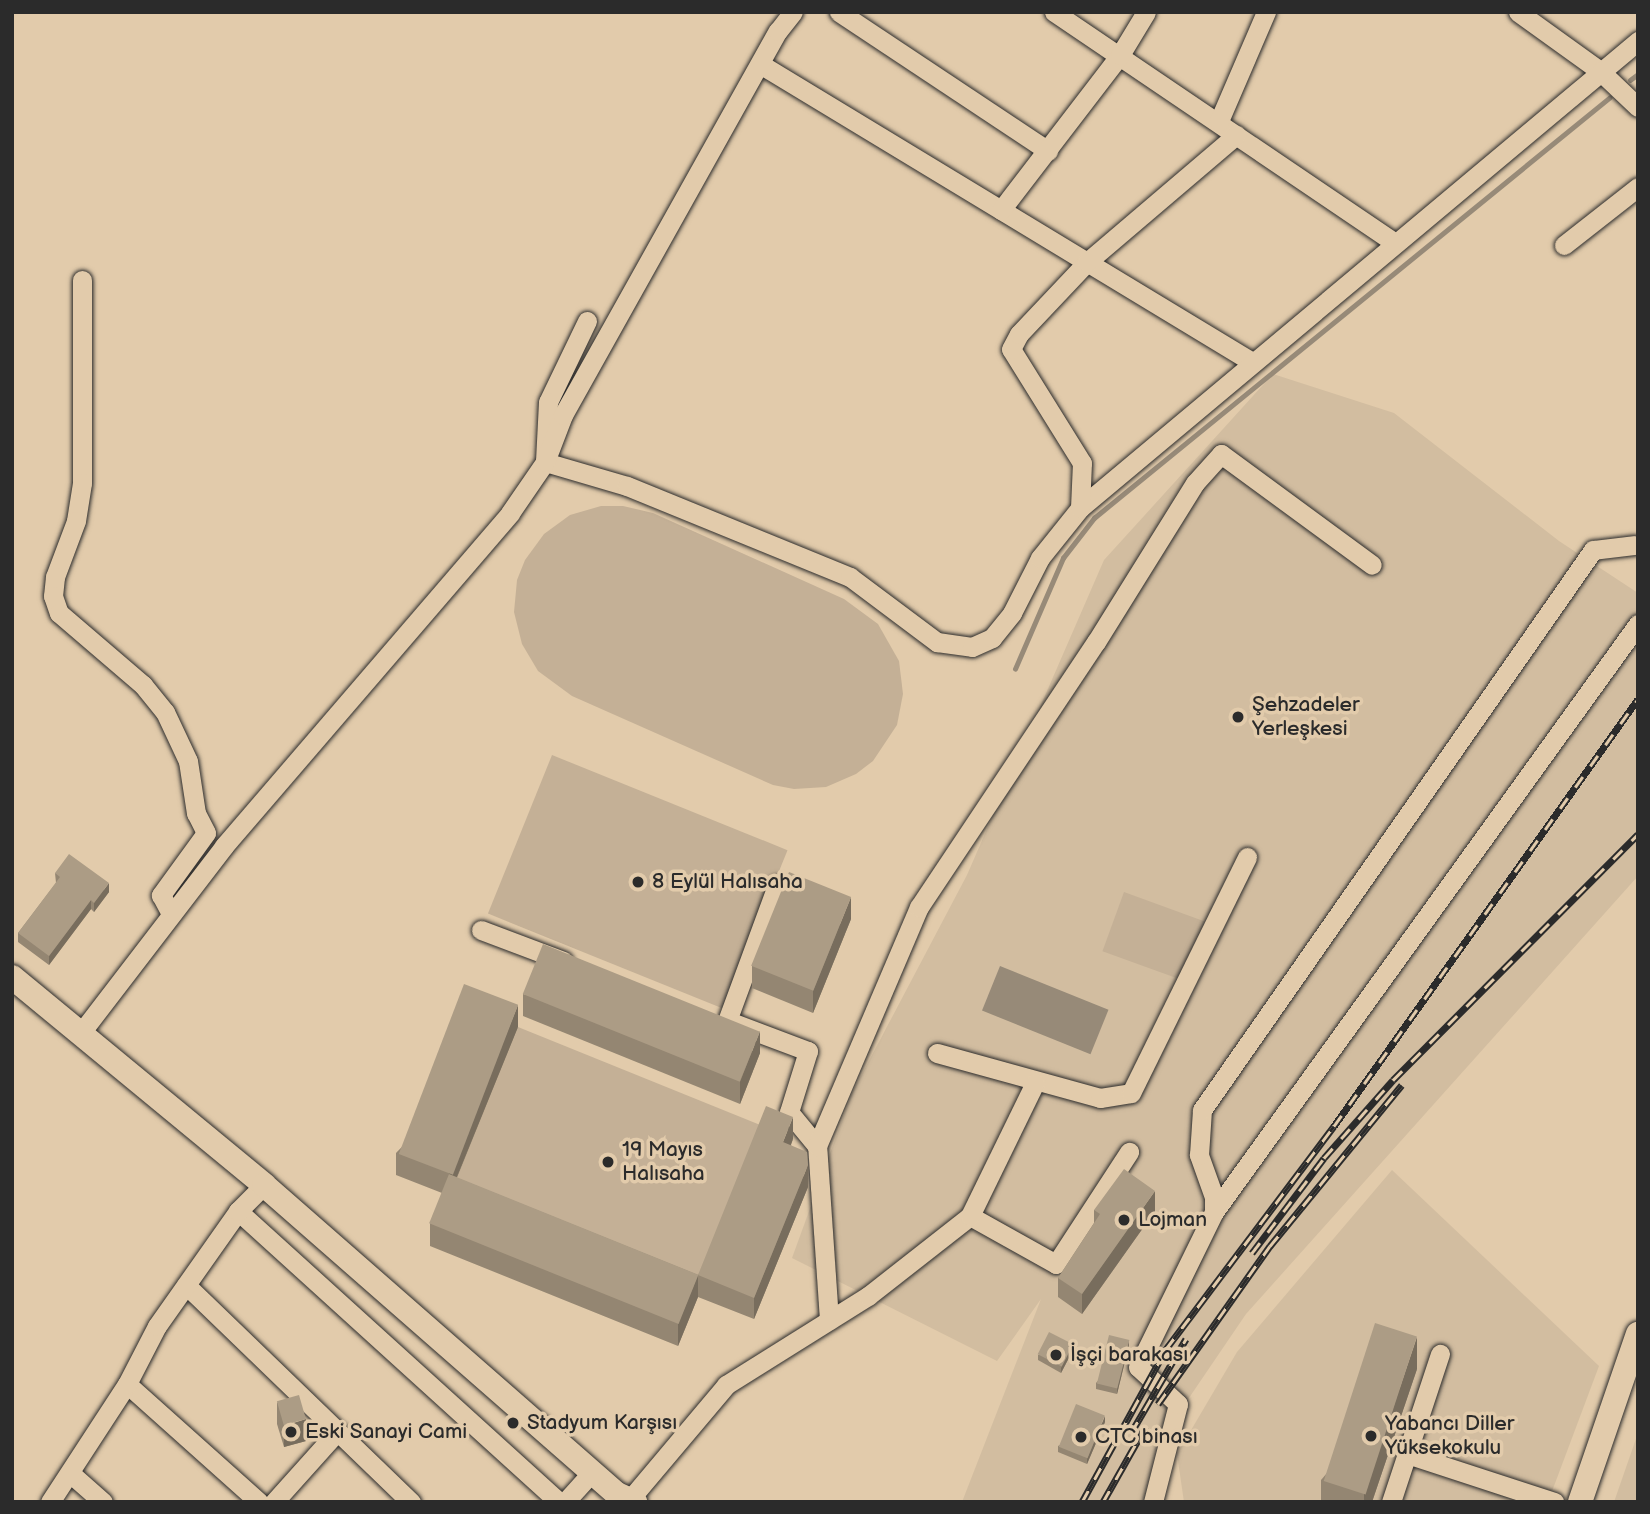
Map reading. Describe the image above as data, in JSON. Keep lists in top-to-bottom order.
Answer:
{
  "places": [
    "Şehzadeler Yerleşkesi",
    "8 Eylül Halısaha",
    "19 Mayıs Halısaha",
    "Lojman",
    "İşçi barakası",
    "Stadyum Karşısı",
    "Eski Sanayi Cami",
    "Yabancı Diller Yüksekokulu",
    "CTC binası"
  ]
}
